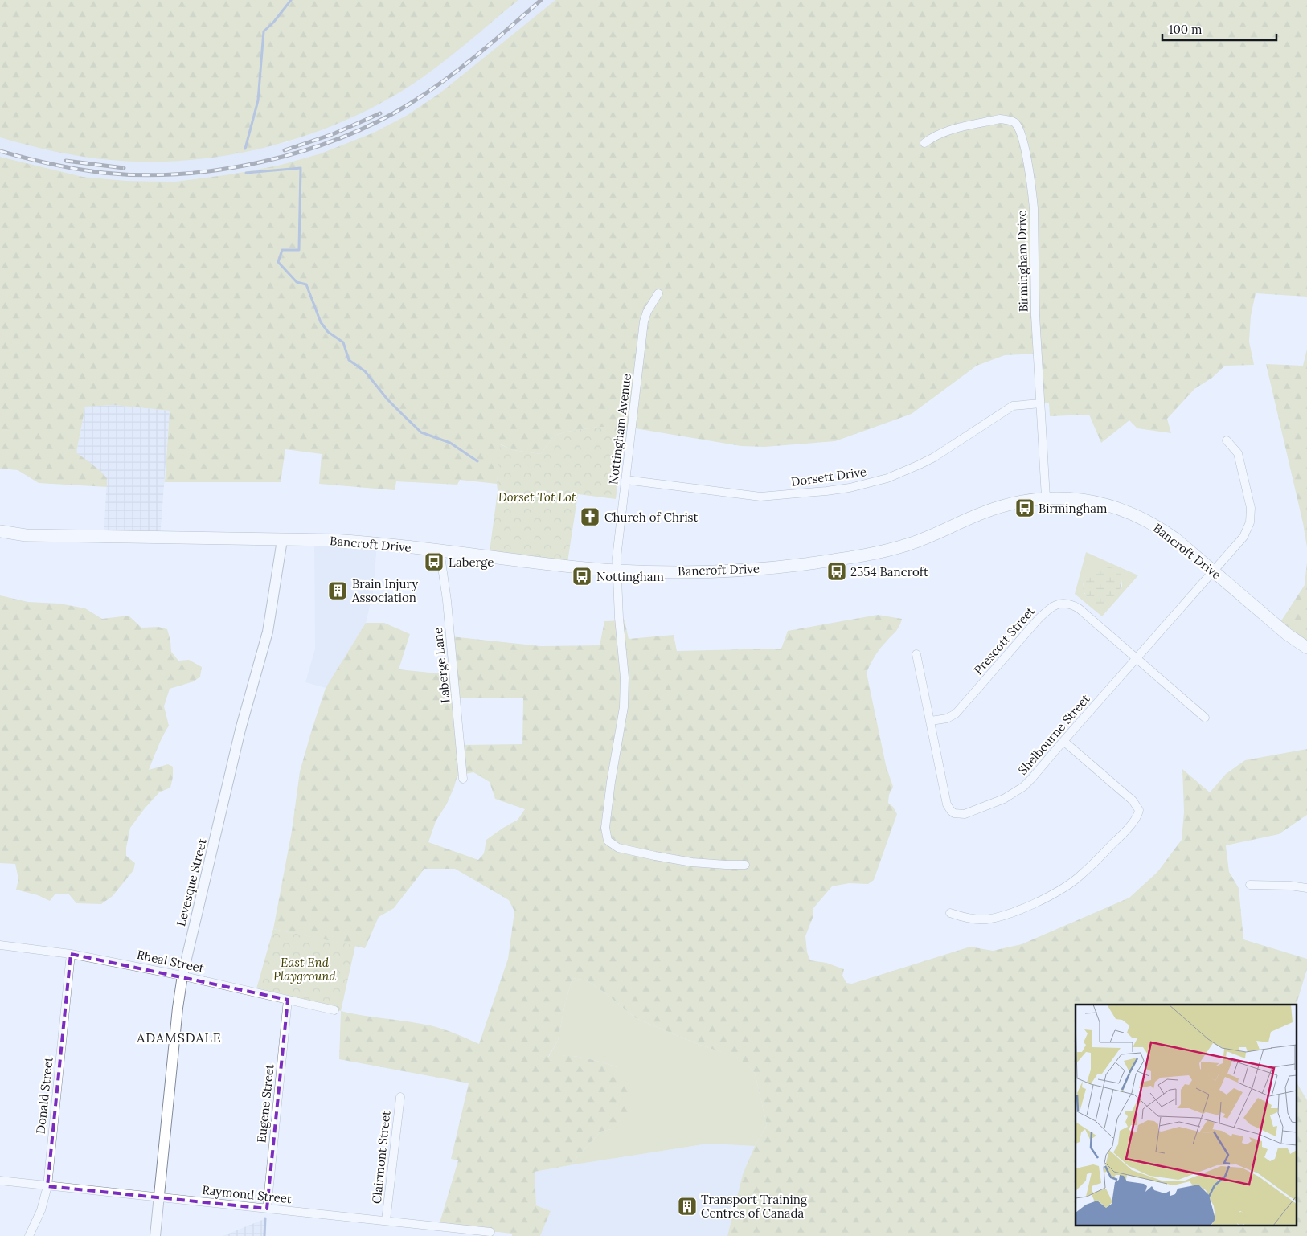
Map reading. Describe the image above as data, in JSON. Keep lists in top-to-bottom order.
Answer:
{
  "streets": {
    "main road": ["Bancroft Drive"],
    "street": [
      "Birmingham Drive",
      "Nottingham Avenue",
      "Dorsett Drive",
      "Prescott Street",
      "Laberge Lane",
      "Shelbourne Street",
      "Levesque Street",
      "Rheal Street",
      "Donald Street",
      "Eugene Street",
      "Clairmont Street",
      "Raymond Street"
    ]
  },
  "crossings": [
    ["Birmingham Drive", "Dorsett Drive"],
    ["Birmingham Drive", "Bancroft Drive"],
    ["Nottingham Avenue", "Dorsett Drive"],
    ["Nottingham Avenue", "Bancroft Drive"],
    ["Bancroft Drive", "Laberge Lane"],
    ["Bancroft Drive", "Shelbourne Street"],
    ["Bancroft Drive", "Levesque Street"],
    ["Prescott Street", "Shelbourne Street"],
    ["Levesque Street", "Rheal Street"],
    ["Levesque Street", "Raymond Street"],
    ["Rheal Street", "Donald Street"],
    ["Rheal Street", "Eugene Street"],
    ["Donald Street", "Raymond Street"],
    ["Eugene Street", "Raymond Street"],
    ["Clairmont Street", "Raymond Street"]
  ],
  "districts": ["ADAMSDALE"],
  "parks": ["Dorset Tot Lot", "East End Playground"],
  "places": {
    "bus stop": [
      "Birmingham",
      "Laberge",
      "2554 Bancroft",
      "Nottingham"
    ],
    "church": ["Church of Christ"],
    "building": ["Brain Injury Association", "Transport Training Centres of Canada"]
  },
  "scale_bar": "100 m"
}
